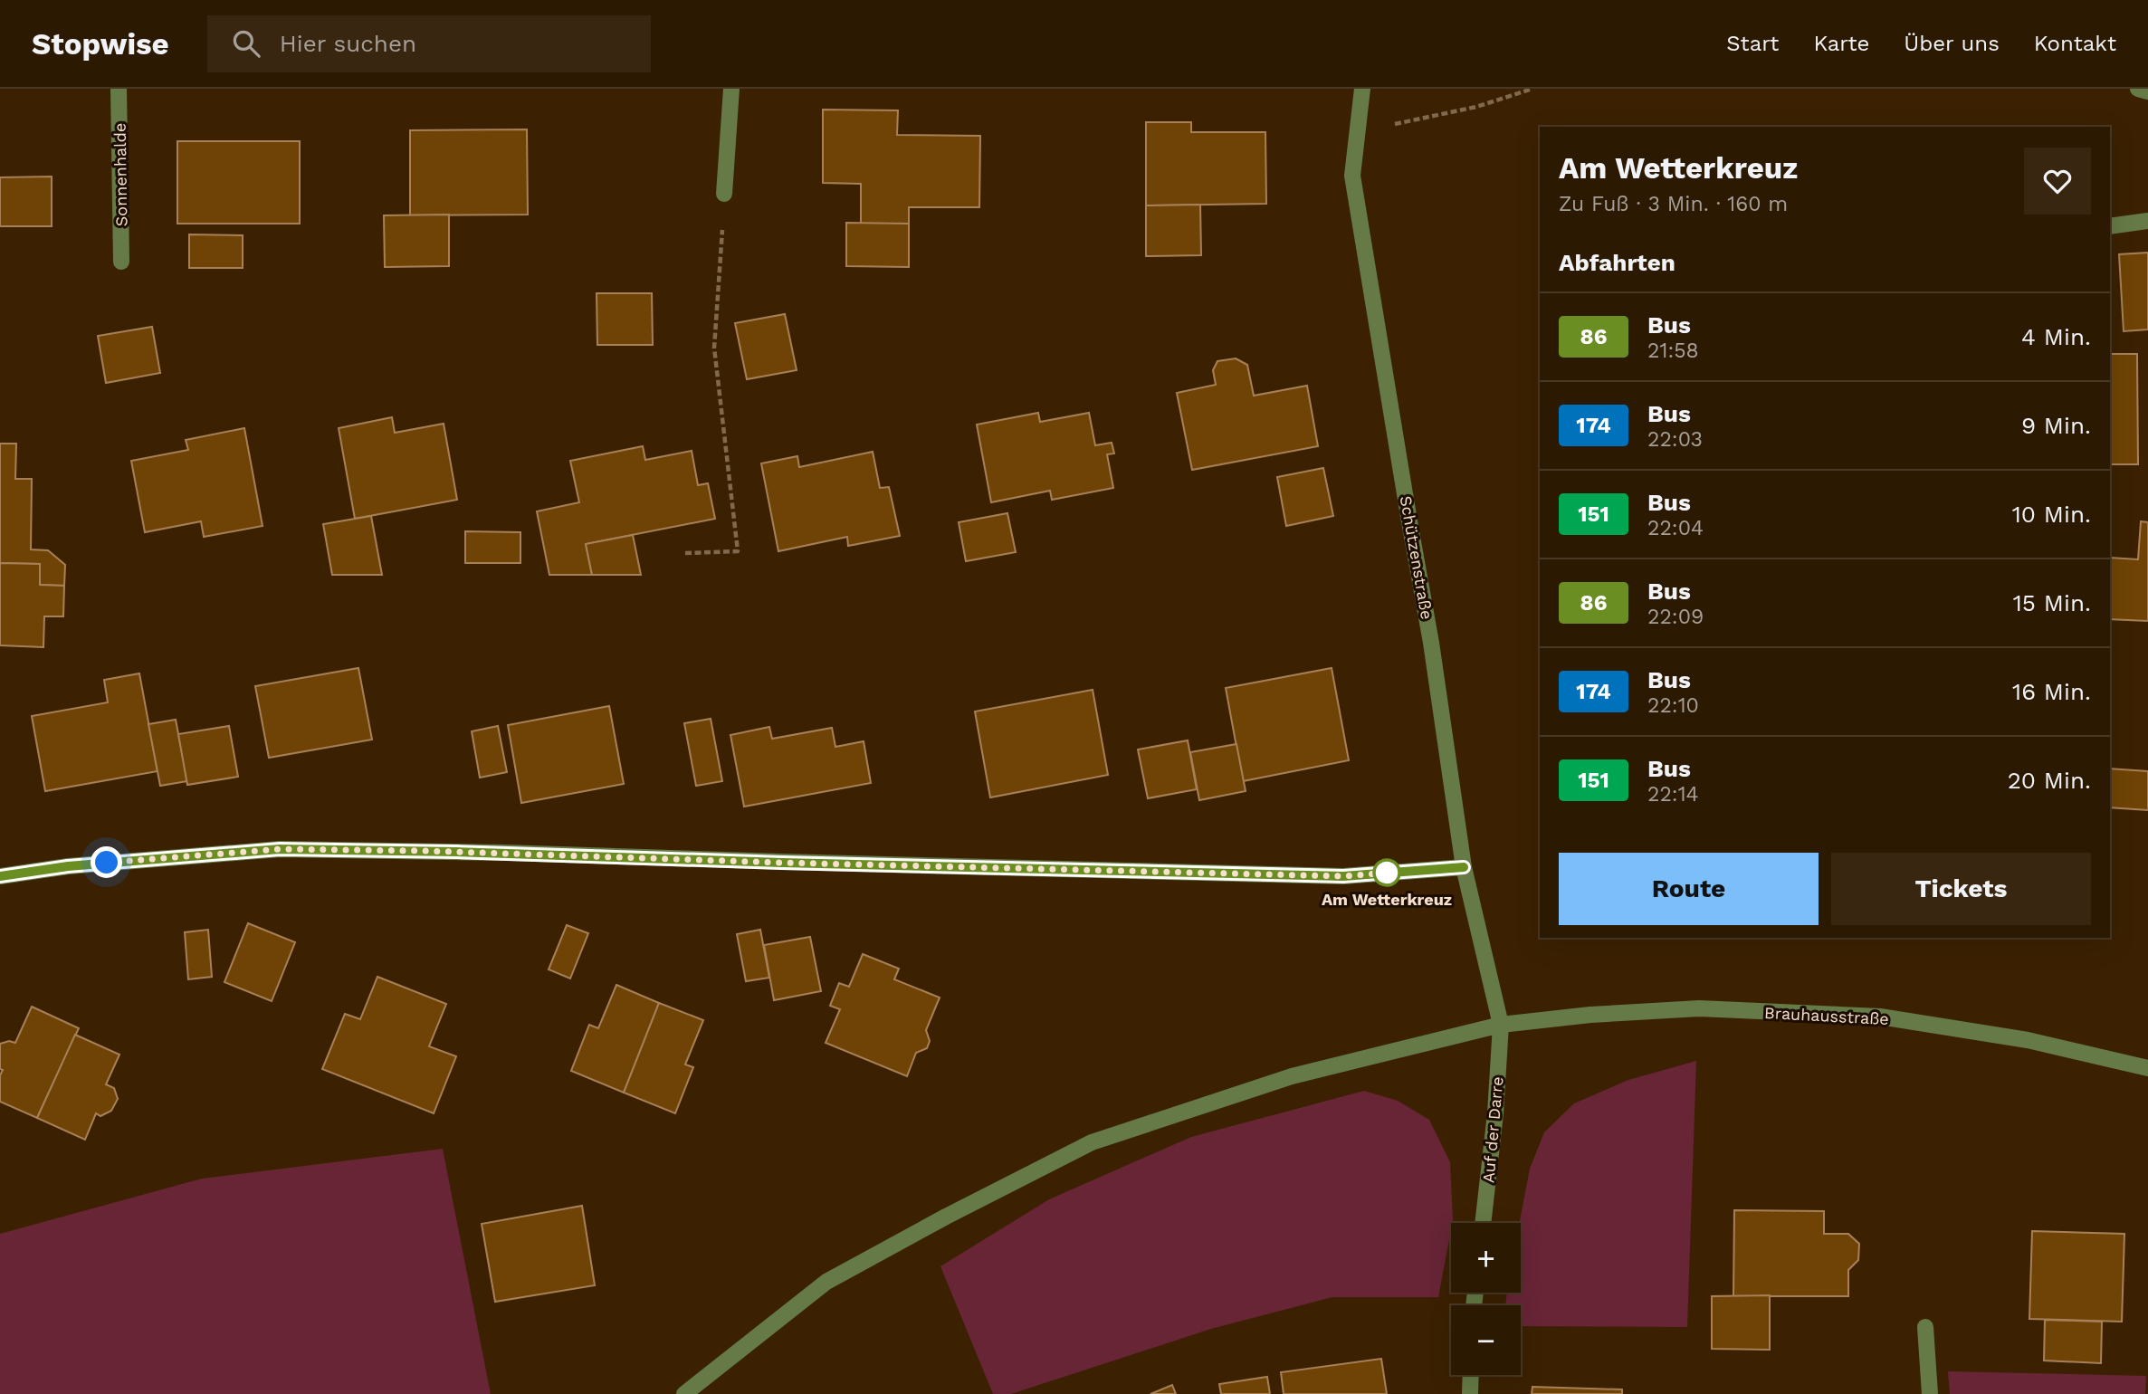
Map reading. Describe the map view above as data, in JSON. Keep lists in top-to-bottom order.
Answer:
{
  "streets": {
    "street": [
      "Sonnenhalde",
      "Schützenstraße",
      "Brauhausstraße",
      "Auf der Darre"
    ]
  },
  "crossings": [
    ["Schützenstraße", "Brauhausstraße"],
    ["Schützenstraße", "Auf der Darre"],
    ["Brauhausstraße", "Auf der Darre"]
  ],
  "places": ["Am Wetterkreuz"],
  "lines": ["bus line 86"],
  "page": {
    "header": "Stopwise",
    "search": "Hier suchen",
    "nav": [
      "Start",
      "Karte",
      "Über uns",
      "Kontakt"
    ],
    "heading": [
      ["Am Wetterkreuz", "Zu Fuß · 3 Min. · 160 m"],
      "Abfahrten"
    ],
    "list": [
      {
        "mark": "86",
        "name": "Bus",
        "note": "21:58",
        "value": "4 Min."
      },
      {
        "mark": "174",
        "name": "Bus",
        "note": "22:03",
        "value": "9 Min."
      },
      {
        "mark": "151",
        "name": "Bus",
        "note": "22:04",
        "value": "10 Min."
      },
      {
        "mark": "86",
        "name": "Bus",
        "note": "22:09",
        "value": "15 Min."
      },
      {
        "mark": "174",
        "name": "Bus",
        "note": "22:10",
        "value": "16 Min."
      },
      {
        "mark": "151",
        "name": "Bus",
        "note": "22:14",
        "value": "20 Min."
      }
    ],
    "buttons": ["Route", "Tickets"],
    "map_buttons": ["+", "−"]
  }
}
